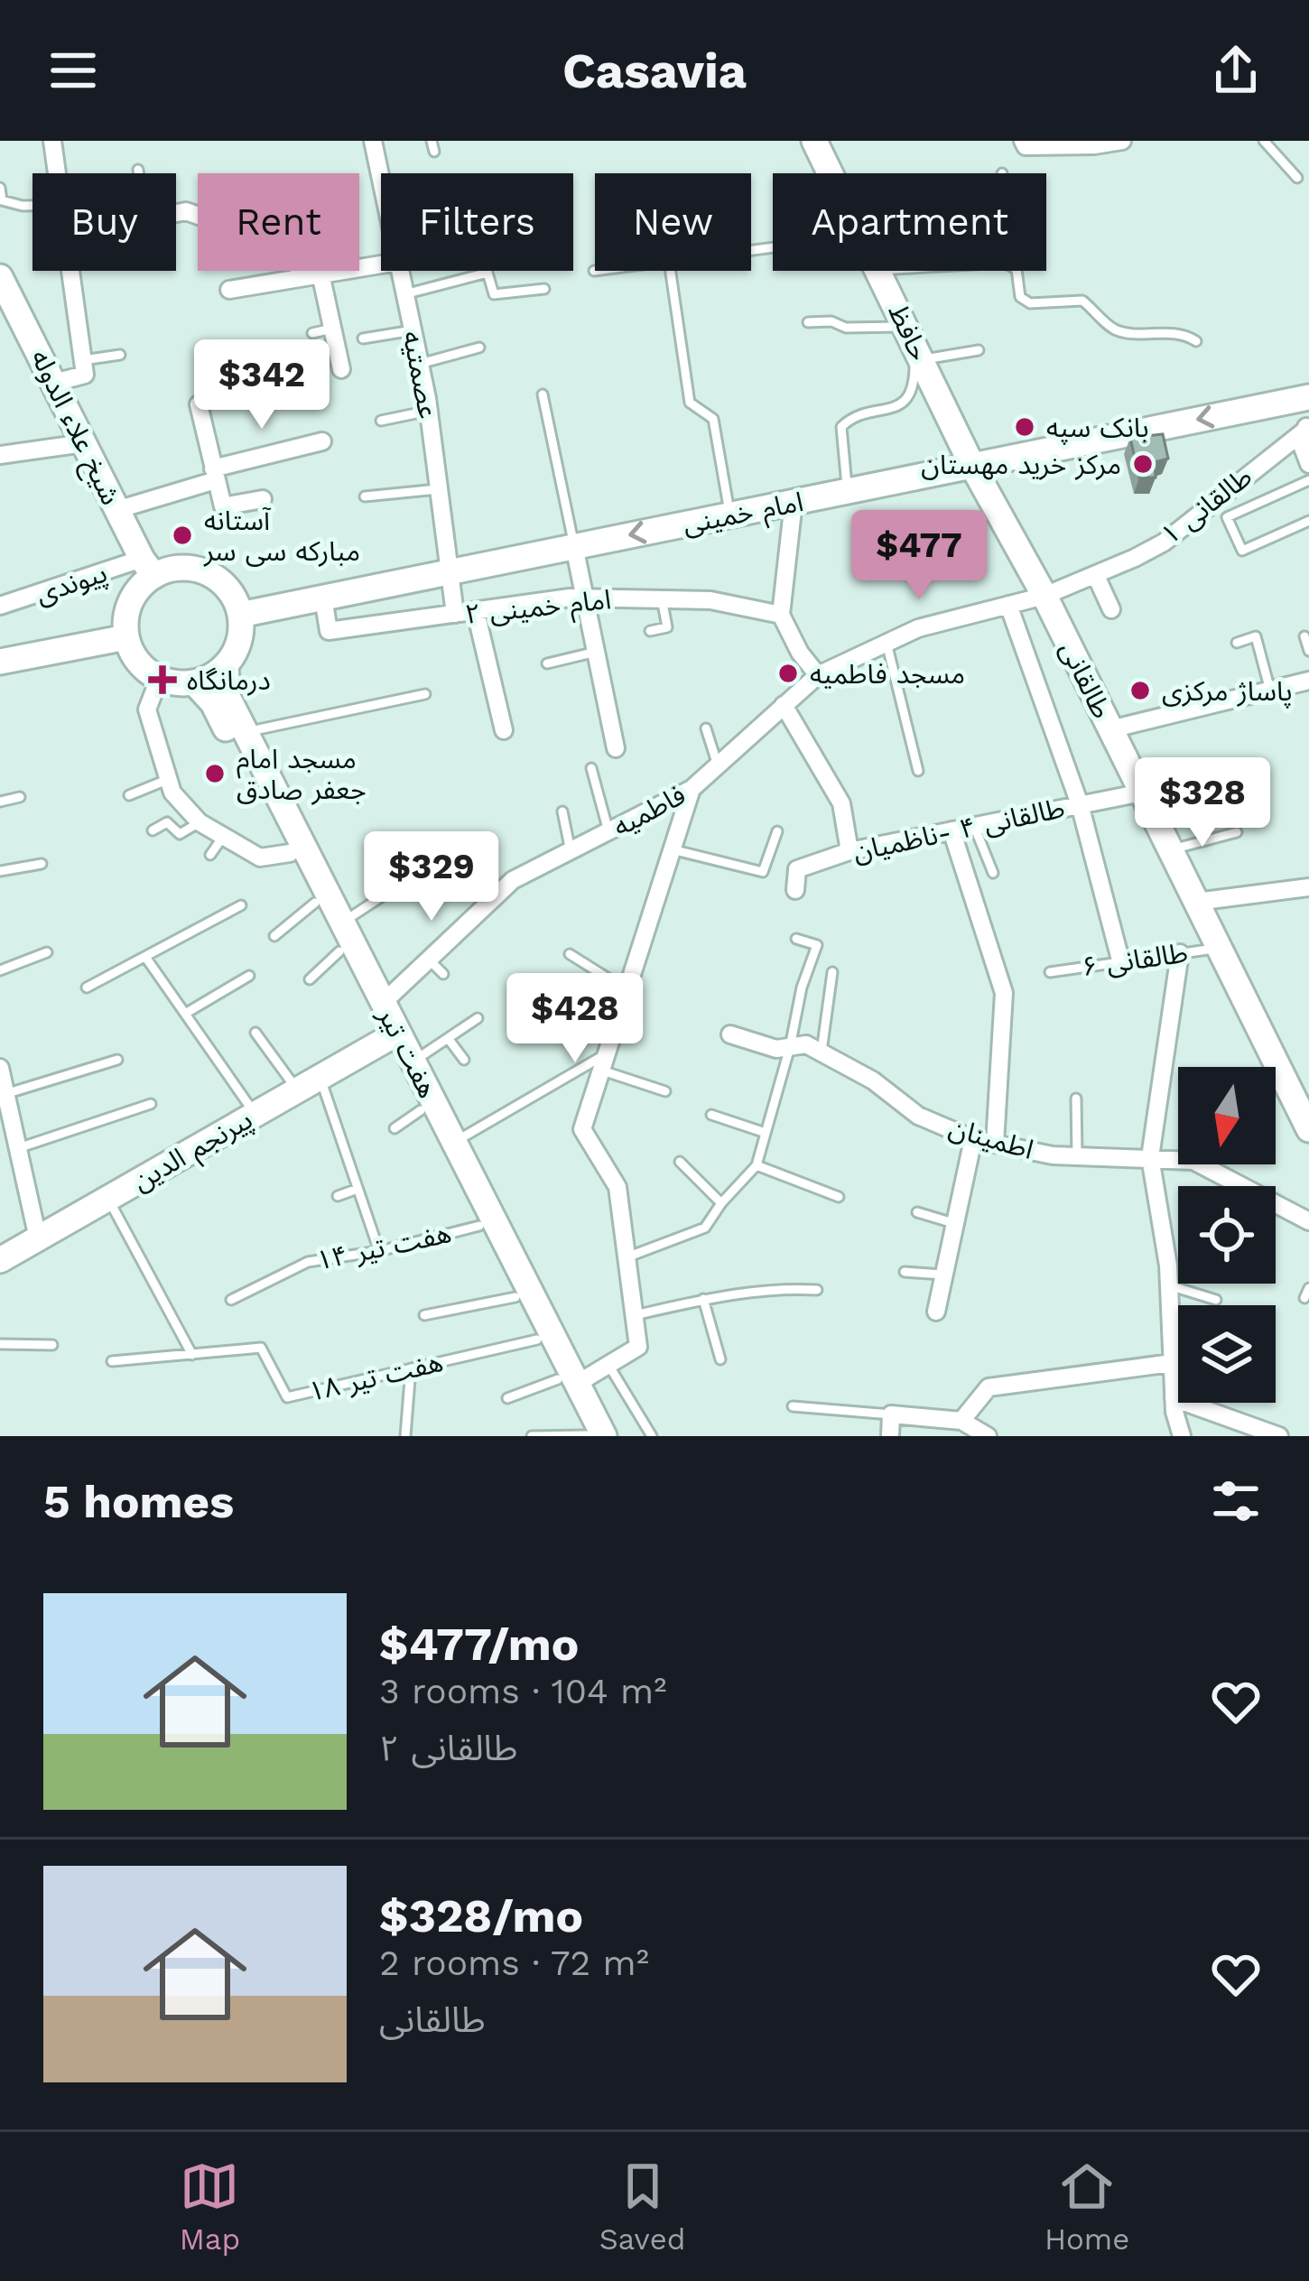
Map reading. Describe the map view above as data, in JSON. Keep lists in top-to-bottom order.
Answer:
{
  "streets": {
    "main road": [
      "حافظ",
      "شیخ علاء الدوله",
      "امام خمینی",
      "طالقانی",
      "هفت تیر",
      "پیرنجم الدین"
    ],
    "street": [
      "عصمتیه",
      "طالقانی ۱",
      "پیوندی",
      "امام خمینی ۲",
      "فاطمیه",
      "طالقانی ۴ -ناظمیان",
      "اطمینان"
    ],
    "lane": ["طالقانی ۶", "هفت تیر ۱۴", "هفت تیر ۱۸"]
  },
  "crossings": [
    ["حافظ", "امام خمینی"],
    ["حافظ", "طالقانی"],
    ["عصمتیه", "امام خمینی"],
    ["عصمتیه", "امام خمینی ۲"],
    ["شیخ علاء الدوله", "امام خمینی"],
    ["شیخ علاء الدوله", "پیوندی"],
    ["شیخ علاء الدوله", "هفت تیر"],
    ["طالقانی ۱", "طالقانی"],
    ["طالقانی ۱", "فاطمیه"],
    ["امام خمینی", "پیوندی"],
    ["امام خمینی", "امام خمینی ۲"],
    ["امام خمینی", "طالقانی"],
    ["امام خمینی", "هفت تیر"],
    ["پیوندی", "هفت تیر"],
    ["طالقانی", "طالقانی ۴ -ناظمیان"],
    ["طالقانی", "طالقانی ۶"],
    ["فاطمیه", "هفت تیر"],
    ["هفت تیر", "پیرنجم الدین"],
    ["هفت تیر", "هفت تیر ۱۴"],
    ["هفت تیر", "هفت تیر ۱۸"]
  ],
  "one_way": ["امام خمینی"],
  "places": {
    "other": [
      "بانک سپه",
      "مرکز خرید مهستان",
      "آستانه مبارکه سی سر",
      "مسجد فاطمیه",
      "پاساژ مرکزی",
      "مسجد امام جعفر صادق"
    ],
    "health": ["درمانگاه"]
  },
  "north": "bottom",
  "page": {
    "header": "Casavia",
    "chip": [
      "Buy",
      "Rent",
      "Filters",
      "New",
      "Apartment"
    ],
    "price": [
      "$342",
      "$477",
      "$328",
      "$329",
      "$428"
    ],
    "heading": "5 homes",
    "list": [
      {
        "name": "$477/mo",
        "note": "3 rooms · 104 m² · طالقانی ۲"
      },
      {
        "name": "$328/mo",
        "note": "2 rooms · 72 m² · طالقانی"
      }
    ],
    "tabs": ["Map", "Saved", "Home"]
  }
}
